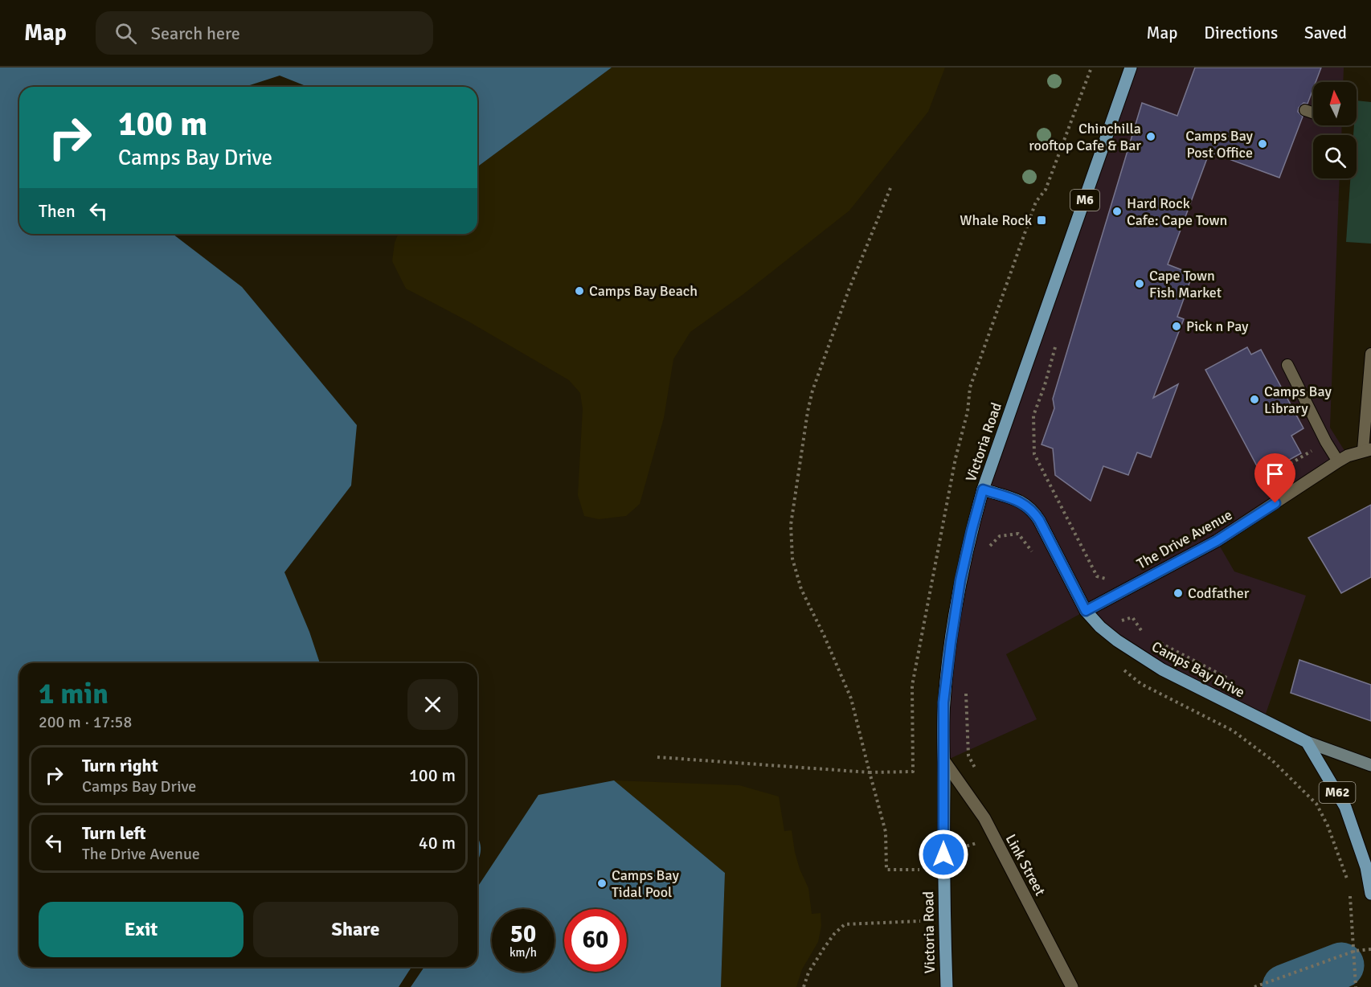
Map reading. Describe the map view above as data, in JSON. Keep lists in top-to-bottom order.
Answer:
{
  "streets": {
    "main road": [
      "M6",
      "Victoria Road",
      "Camps Bay Drive",
      "M62"
    ],
    "street": ["The Drive Avenue", "Link Street"]
  },
  "crossings": [
    ["Victoria Road", "Camps Bay Drive"],
    ["Victoria Road", "Link Street"],
    ["The Drive Avenue", "Camps Bay Drive"],
    ["Camps Bay Drive", "M62"]
  ],
  "places": {
    "other": [
      "Chinchilla rooftop Cafe & Bar",
      "Camps Bay Post Office",
      "Hard Rock Cafe: Cape Town",
      "Cape Town Fish Market",
      "Camps Bay Beach",
      "Pick n Pay",
      "Camps Bay Library",
      "Codfather",
      "Camps Bay Tidal Pool"
    ],
    "transit": ["Whale Rock"]
  },
  "north": "top",
  "page": {
    "header": "Map",
    "search": "Search here",
    "nav": ["Map", "Directions", "Saved"],
    "turn": ["100 m", "Camps Bay Drive"],
    "then": "Then",
    "heading": ["1 min", "200 m · 17:58"],
    "list": [
      {
        "name": "Turn right",
        "note": "Camps Bay Drive",
        "value": "100 m"
      },
      {
        "name": "Turn left",
        "note": "The Drive Avenue",
        "value": "40 m"
      }
    ],
    "buttons": ["Exit", "Share"],
    "speed": "50 km/h",
    "limit": "60"
  }
}
